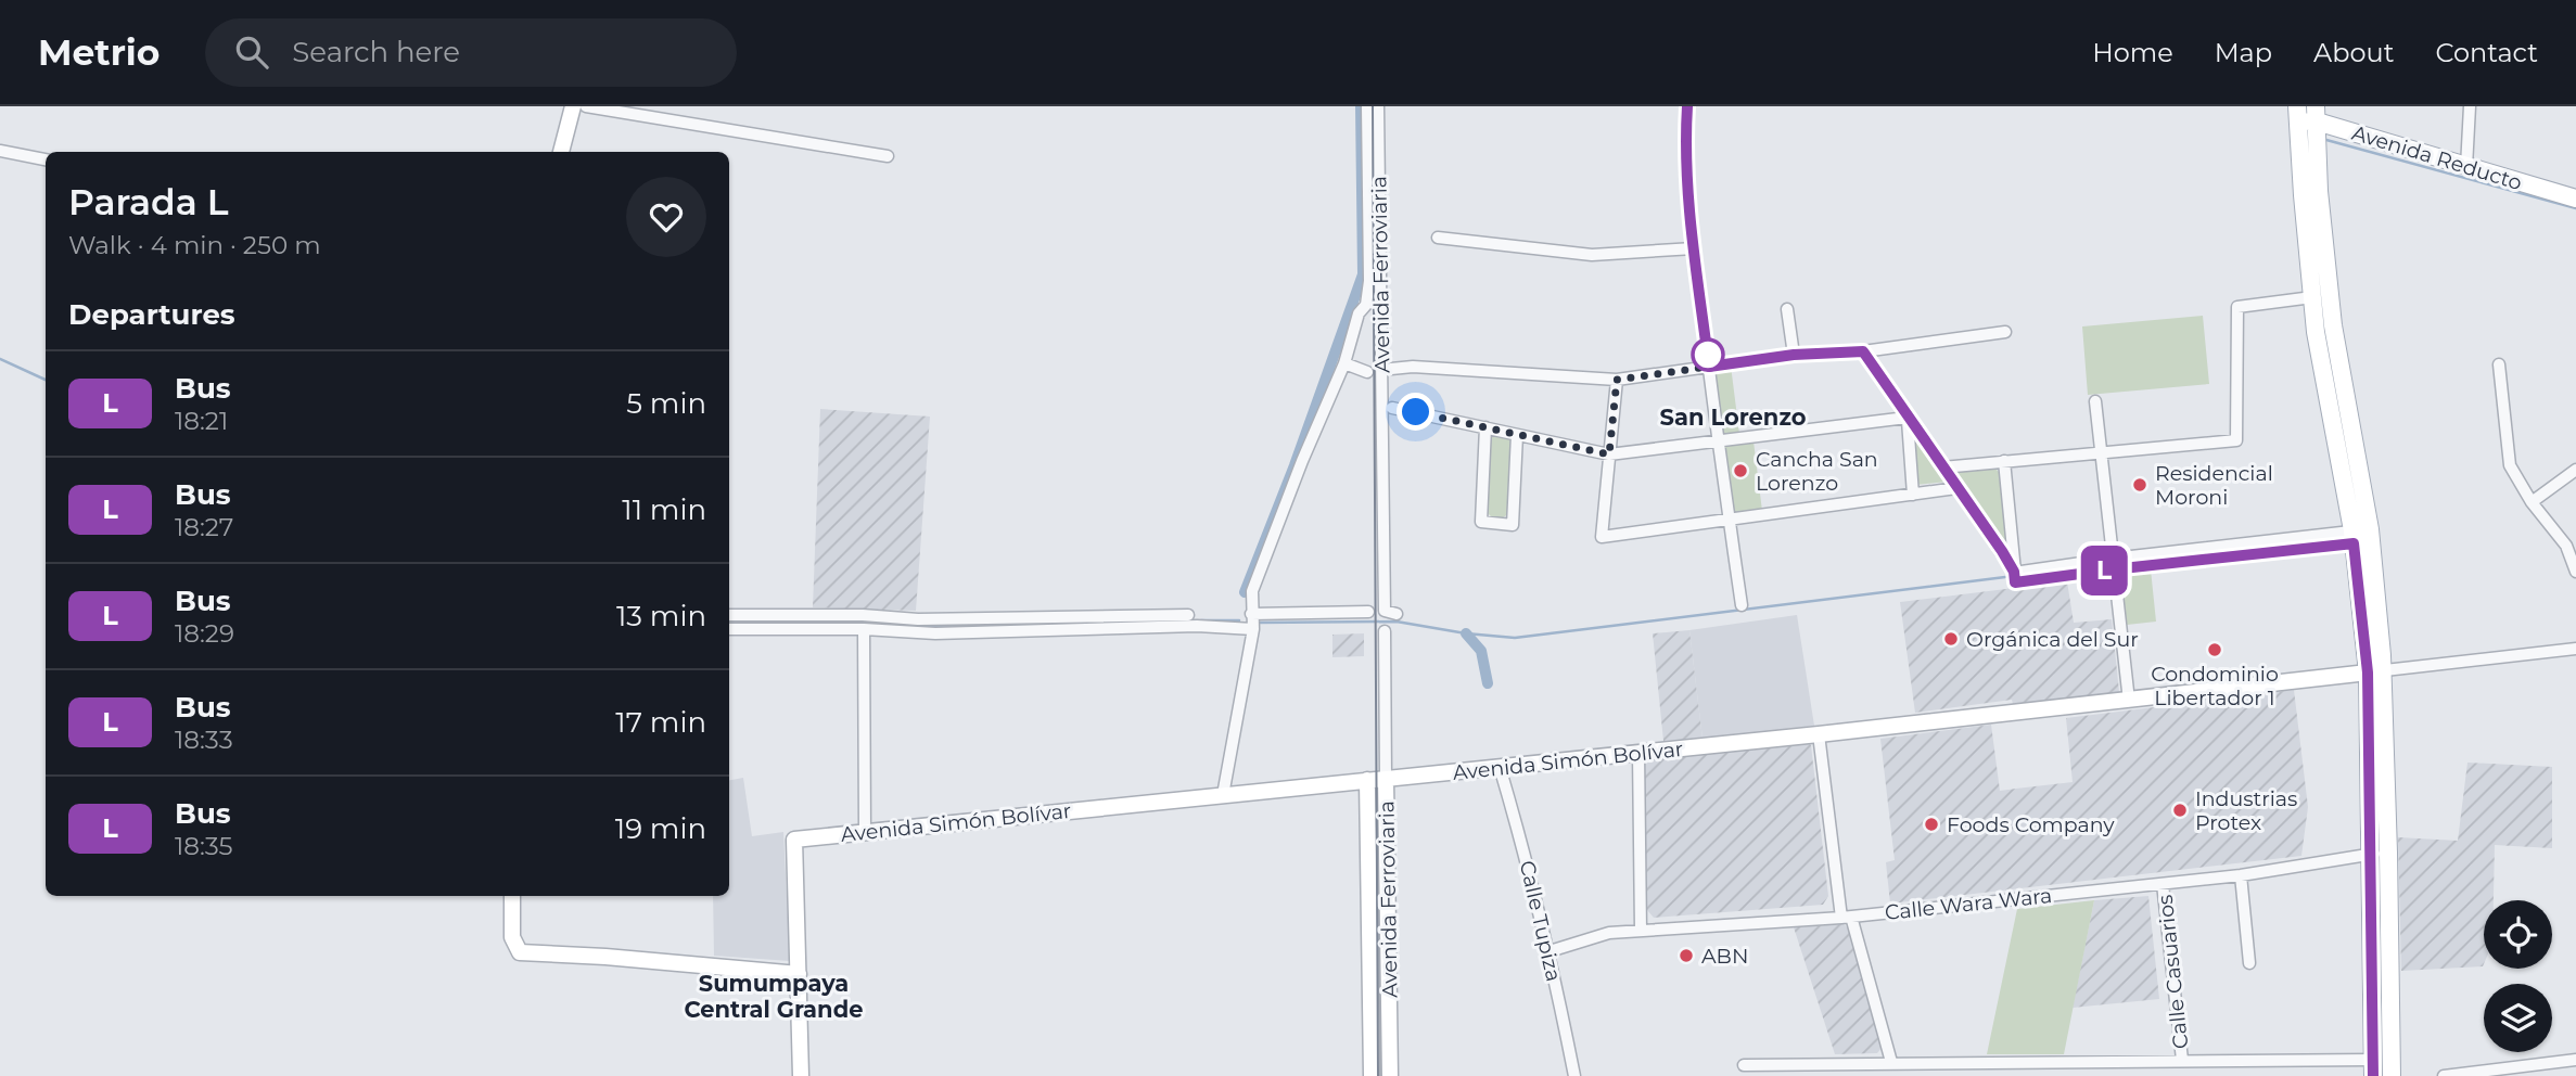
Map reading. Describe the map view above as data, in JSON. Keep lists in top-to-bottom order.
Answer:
{
  "streets": {
    "main road": ["Avenida Reducto"],
    "street": [
      "Avenida Ferroviaria",
      "Avenida Simón Bolívar",
      "Calle Wara Wara",
      "Calle Tupiza",
      "Calle Casuarios"
    ]
  },
  "crossings": [
    ["Avenida Ferroviaria", "Avenida Simón Bolívar"],
    ["Avenida Simón Bolívar", "Calle Tupiza"],
    ["Calle Wara Wara", "Calle Tupiza"],
    ["Calle Wara Wara", "Calle Casuarios"]
  ],
  "districts": ["San Lorenzo", "Sumumpaya Central Grande"],
  "places": [
    "Cancha San Lorenzo",
    "Residencial Moroni",
    "Orgánica del Sur",
    "Condominio Libertador 1",
    "Industrias Protex",
    "Foods Company",
    "ABN"
  ],
  "lines": ["bus line L"],
  "page": {
    "header": "Metrio",
    "search": "Search here",
    "nav": [
      "Home",
      "Map",
      "About",
      "Contact"
    ],
    "on_map": "L",
    "heading": [
      ["Parada L", "Walk · 4 min · 250 m"],
      "Departures"
    ],
    "list": [
      {
        "mark": "L",
        "name": "Bus",
        "note": "18:21",
        "value": "5 min"
      },
      {
        "mark": "L",
        "name": "Bus",
        "note": "18:27",
        "value": "11 min"
      },
      {
        "mark": "L",
        "name": "Bus",
        "note": "18:29",
        "value": "13 min"
      },
      {
        "mark": "L",
        "name": "Bus",
        "note": "18:33",
        "value": "17 min"
      },
      {
        "mark": "L",
        "name": "Bus",
        "note": "18:35",
        "value": "19 min"
      }
    ]
  }
}
